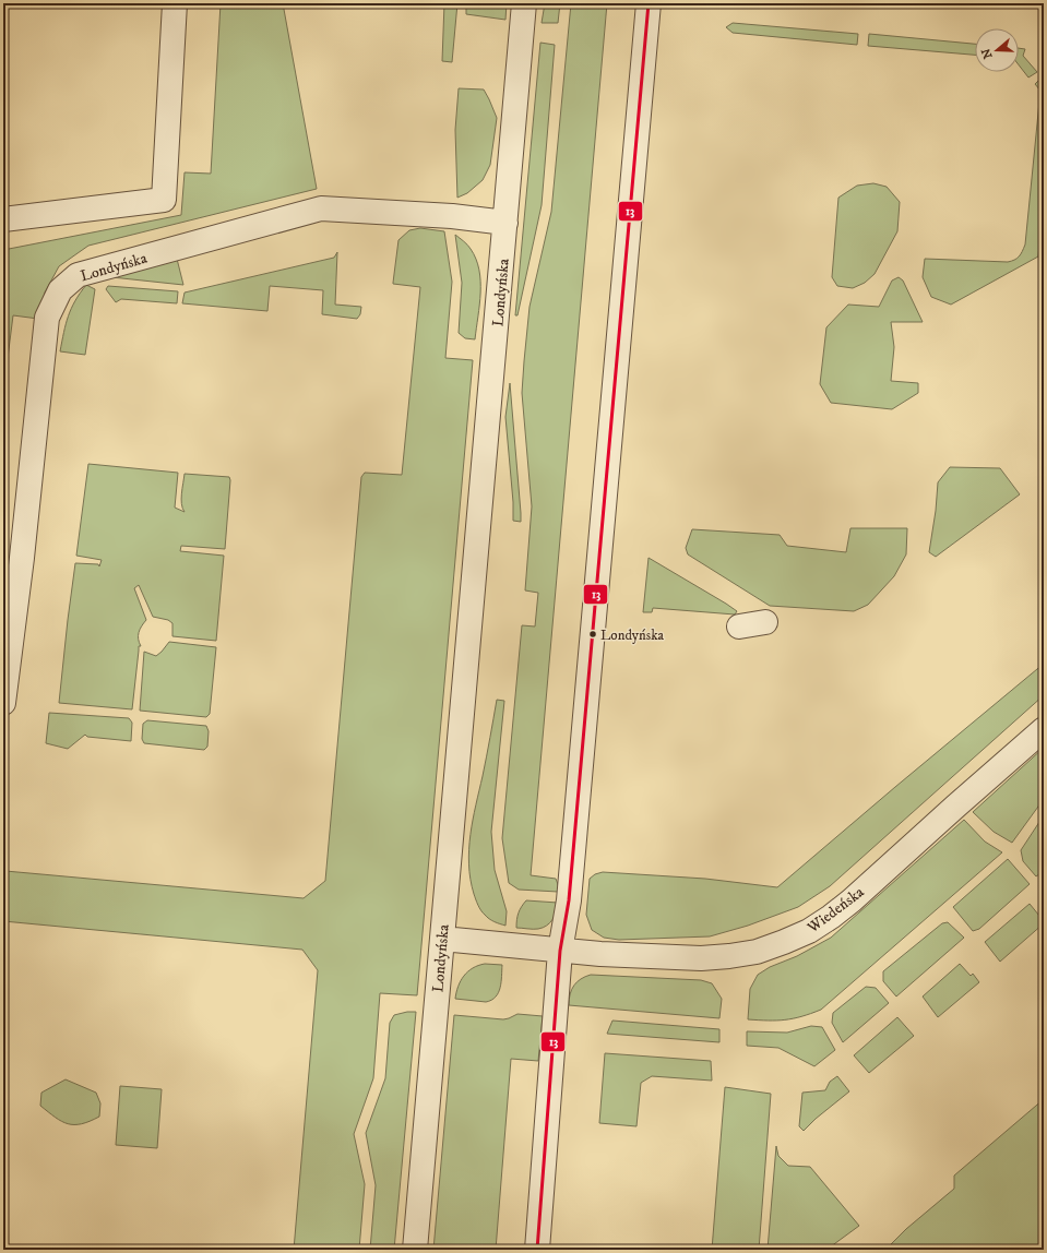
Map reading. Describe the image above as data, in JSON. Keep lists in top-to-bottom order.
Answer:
{
  "streets": {
    "street": ["Londyńska", "Wiedeńska"]
  },
  "crossings": [
    ["Londyńska", "Wiedeńska"]
  ],
  "places": ["Londyńska"],
  "lines": ["transit line 13"],
  "north": "left"
}
